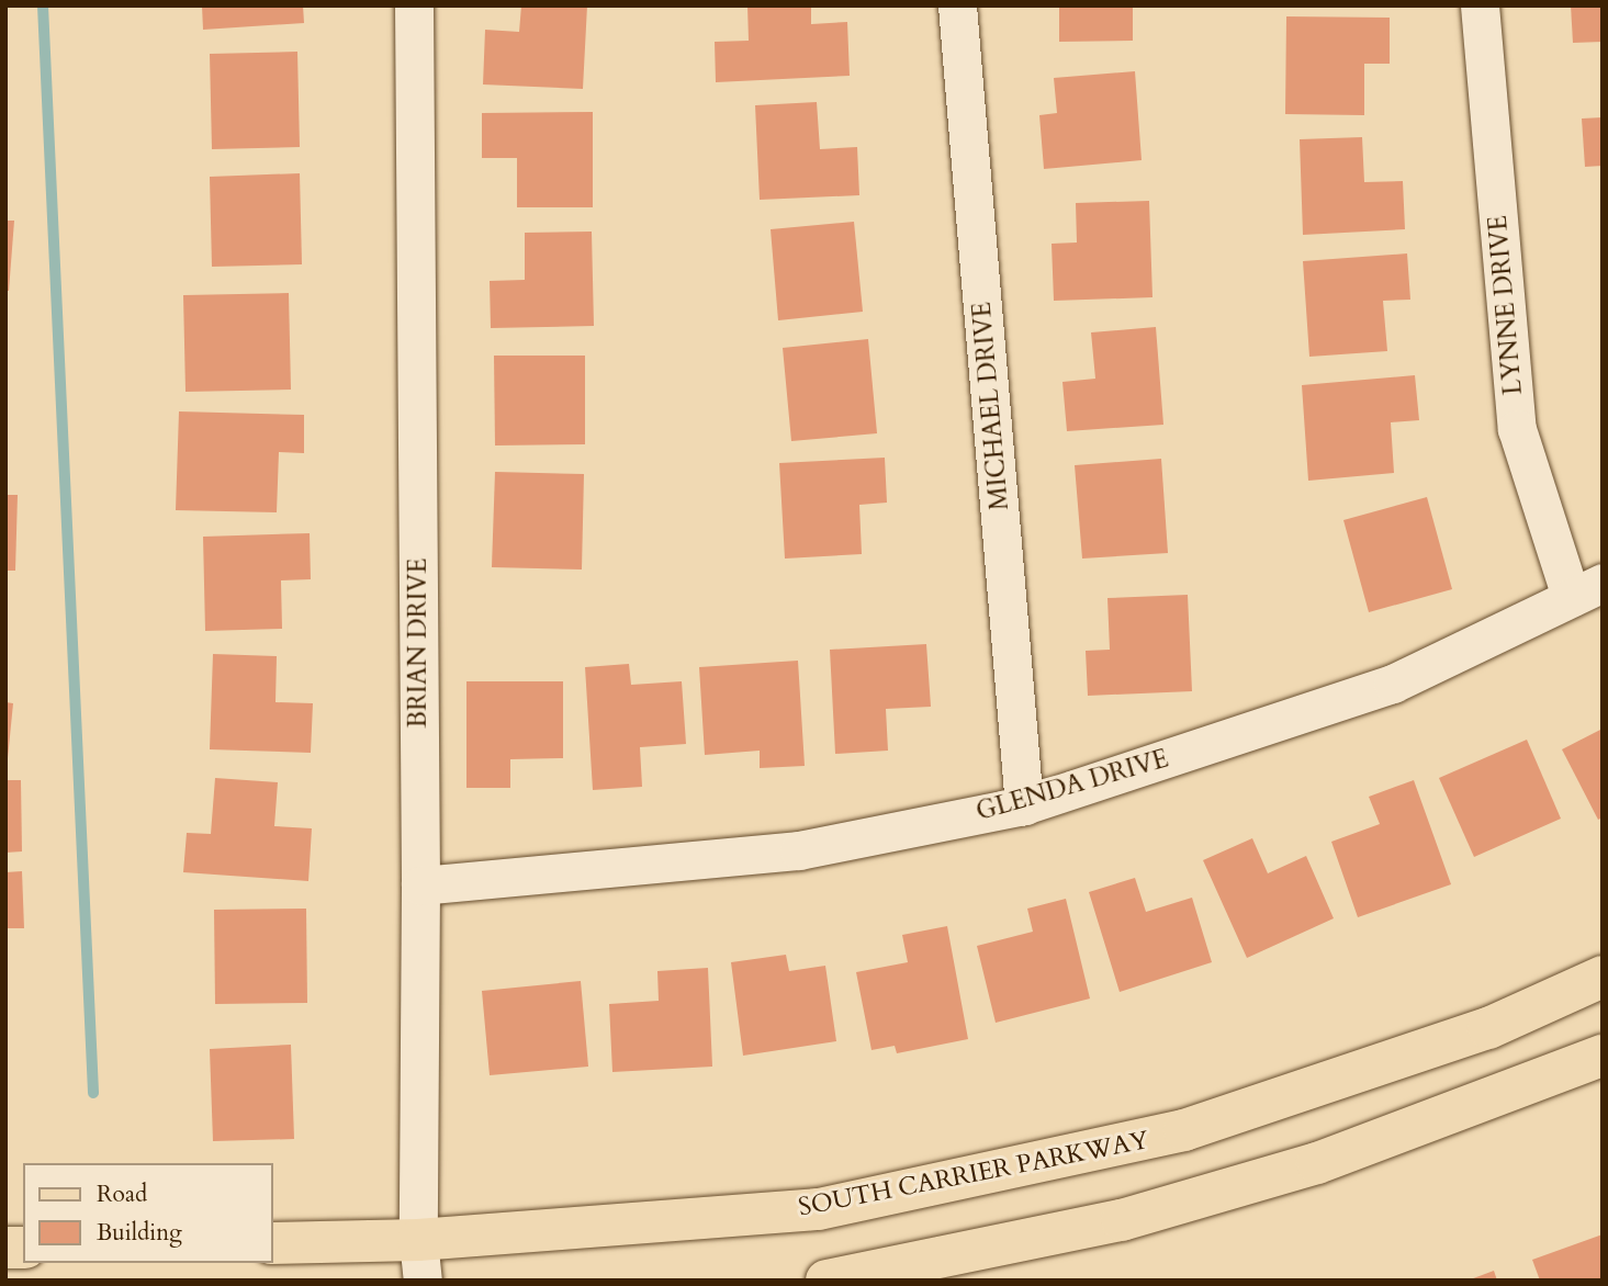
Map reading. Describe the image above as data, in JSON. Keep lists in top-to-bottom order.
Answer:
{
  "streets": {
    "main road": ["SOUTH CARRIER PARKWAY"],
    "street": [
      "LYNNE DRIVE",
      "MICHAEL DRIVE",
      "BRIAN DRIVE",
      "GLENDA DRIVE"
    ]
  },
  "crossings": [
    ["LYNNE DRIVE", "GLENDA DRIVE"],
    ["MICHAEL DRIVE", "GLENDA DRIVE"],
    ["BRIAN DRIVE", "GLENDA DRIVE"],
    ["BRIAN DRIVE", "SOUTH CARRIER PARKWAY"]
  ],
  "legend": ["Road", "Building"]
}
